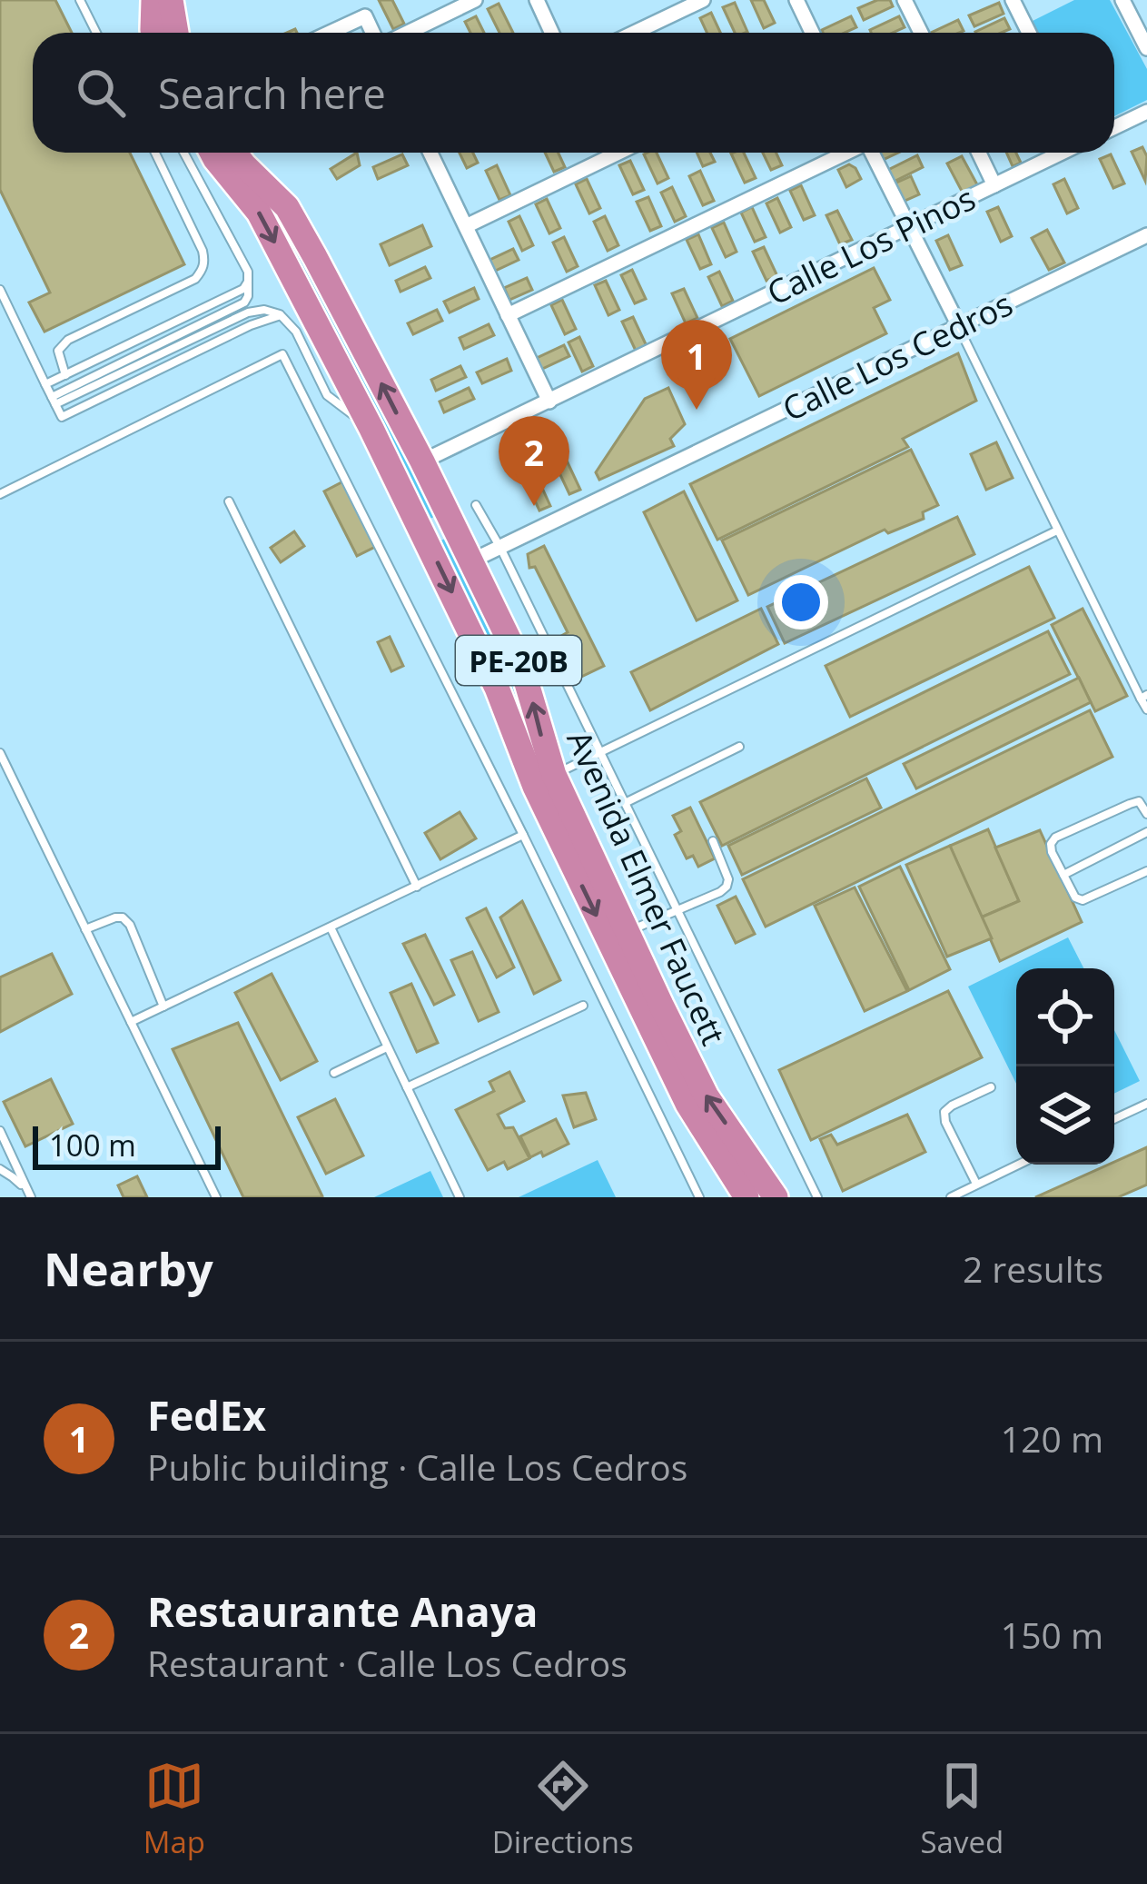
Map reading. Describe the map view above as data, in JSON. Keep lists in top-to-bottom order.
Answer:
{
  "streets": {
    "highway": ["PE-20B", "Avenida Elmer Faucett"],
    "street": ["Calle Los Pinos", "Calle Los Cedros"]
  },
  "crossings": [
    ["Calle Los Pinos", "Avenida Elmer Faucett"],
    ["Calle Los Cedros", "Avenida Elmer Faucett"]
  ],
  "scale_bar": "100 m",
  "page": {
    "search": "Search here",
    "pins": ["1", "2"],
    "scale": "100 m",
    "heading": ["Nearby", "2 results"],
    "list": [
      {
        "mark": "1",
        "name": "FedEx",
        "note": "Public building · Calle Los Cedros",
        "value": "120 m"
      },
      {
        "mark": "2",
        "name": "Restaurante Anaya",
        "note": "Restaurant · Calle Los Cedros",
        "value": "150 m"
      }
    ],
    "nav": ["Map", "Directions", "Saved"]
  }
}
